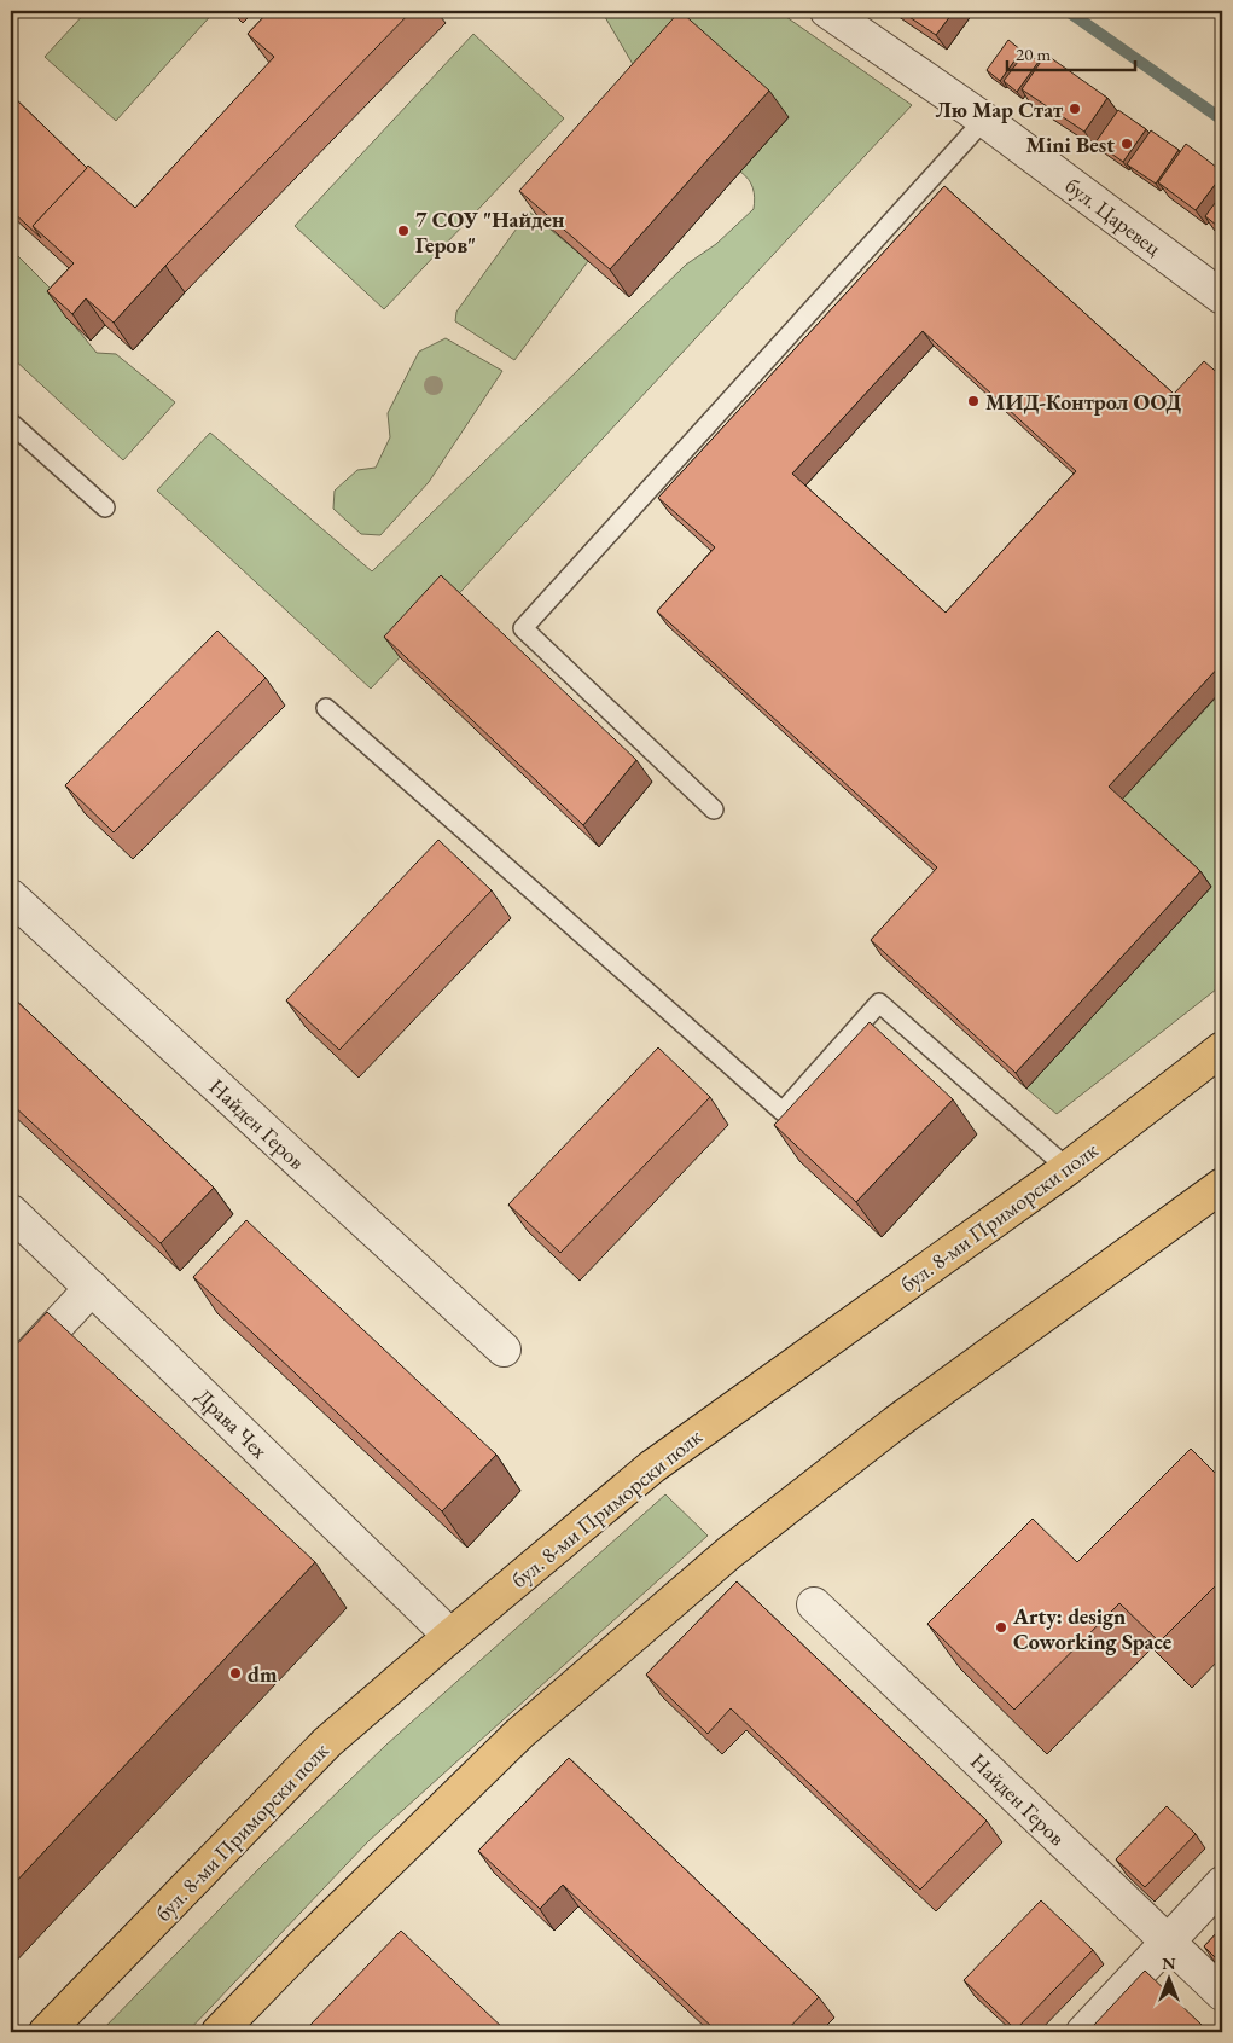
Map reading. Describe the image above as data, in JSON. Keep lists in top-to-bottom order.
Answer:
{
  "streets": {
    "main road": ["бул. 8-ми Приморски полк"],
    "street": ["бул. Царевец", "Найден Геров", "Драва Чех"]
  },
  "crossings": [
    ["бул. 8-ми Приморски полк", "Драва Чех"]
  ],
  "places": [
    "Лю Мар Стат",
    "Mini Best",
    "7 СОУ \"Найден Геров\"",
    "МИД-Контрол ООД",
    "Arty: design Coworking Space",
    "dm"
  ],
  "scale_bar": "20 m",
  "north": "top"
}
